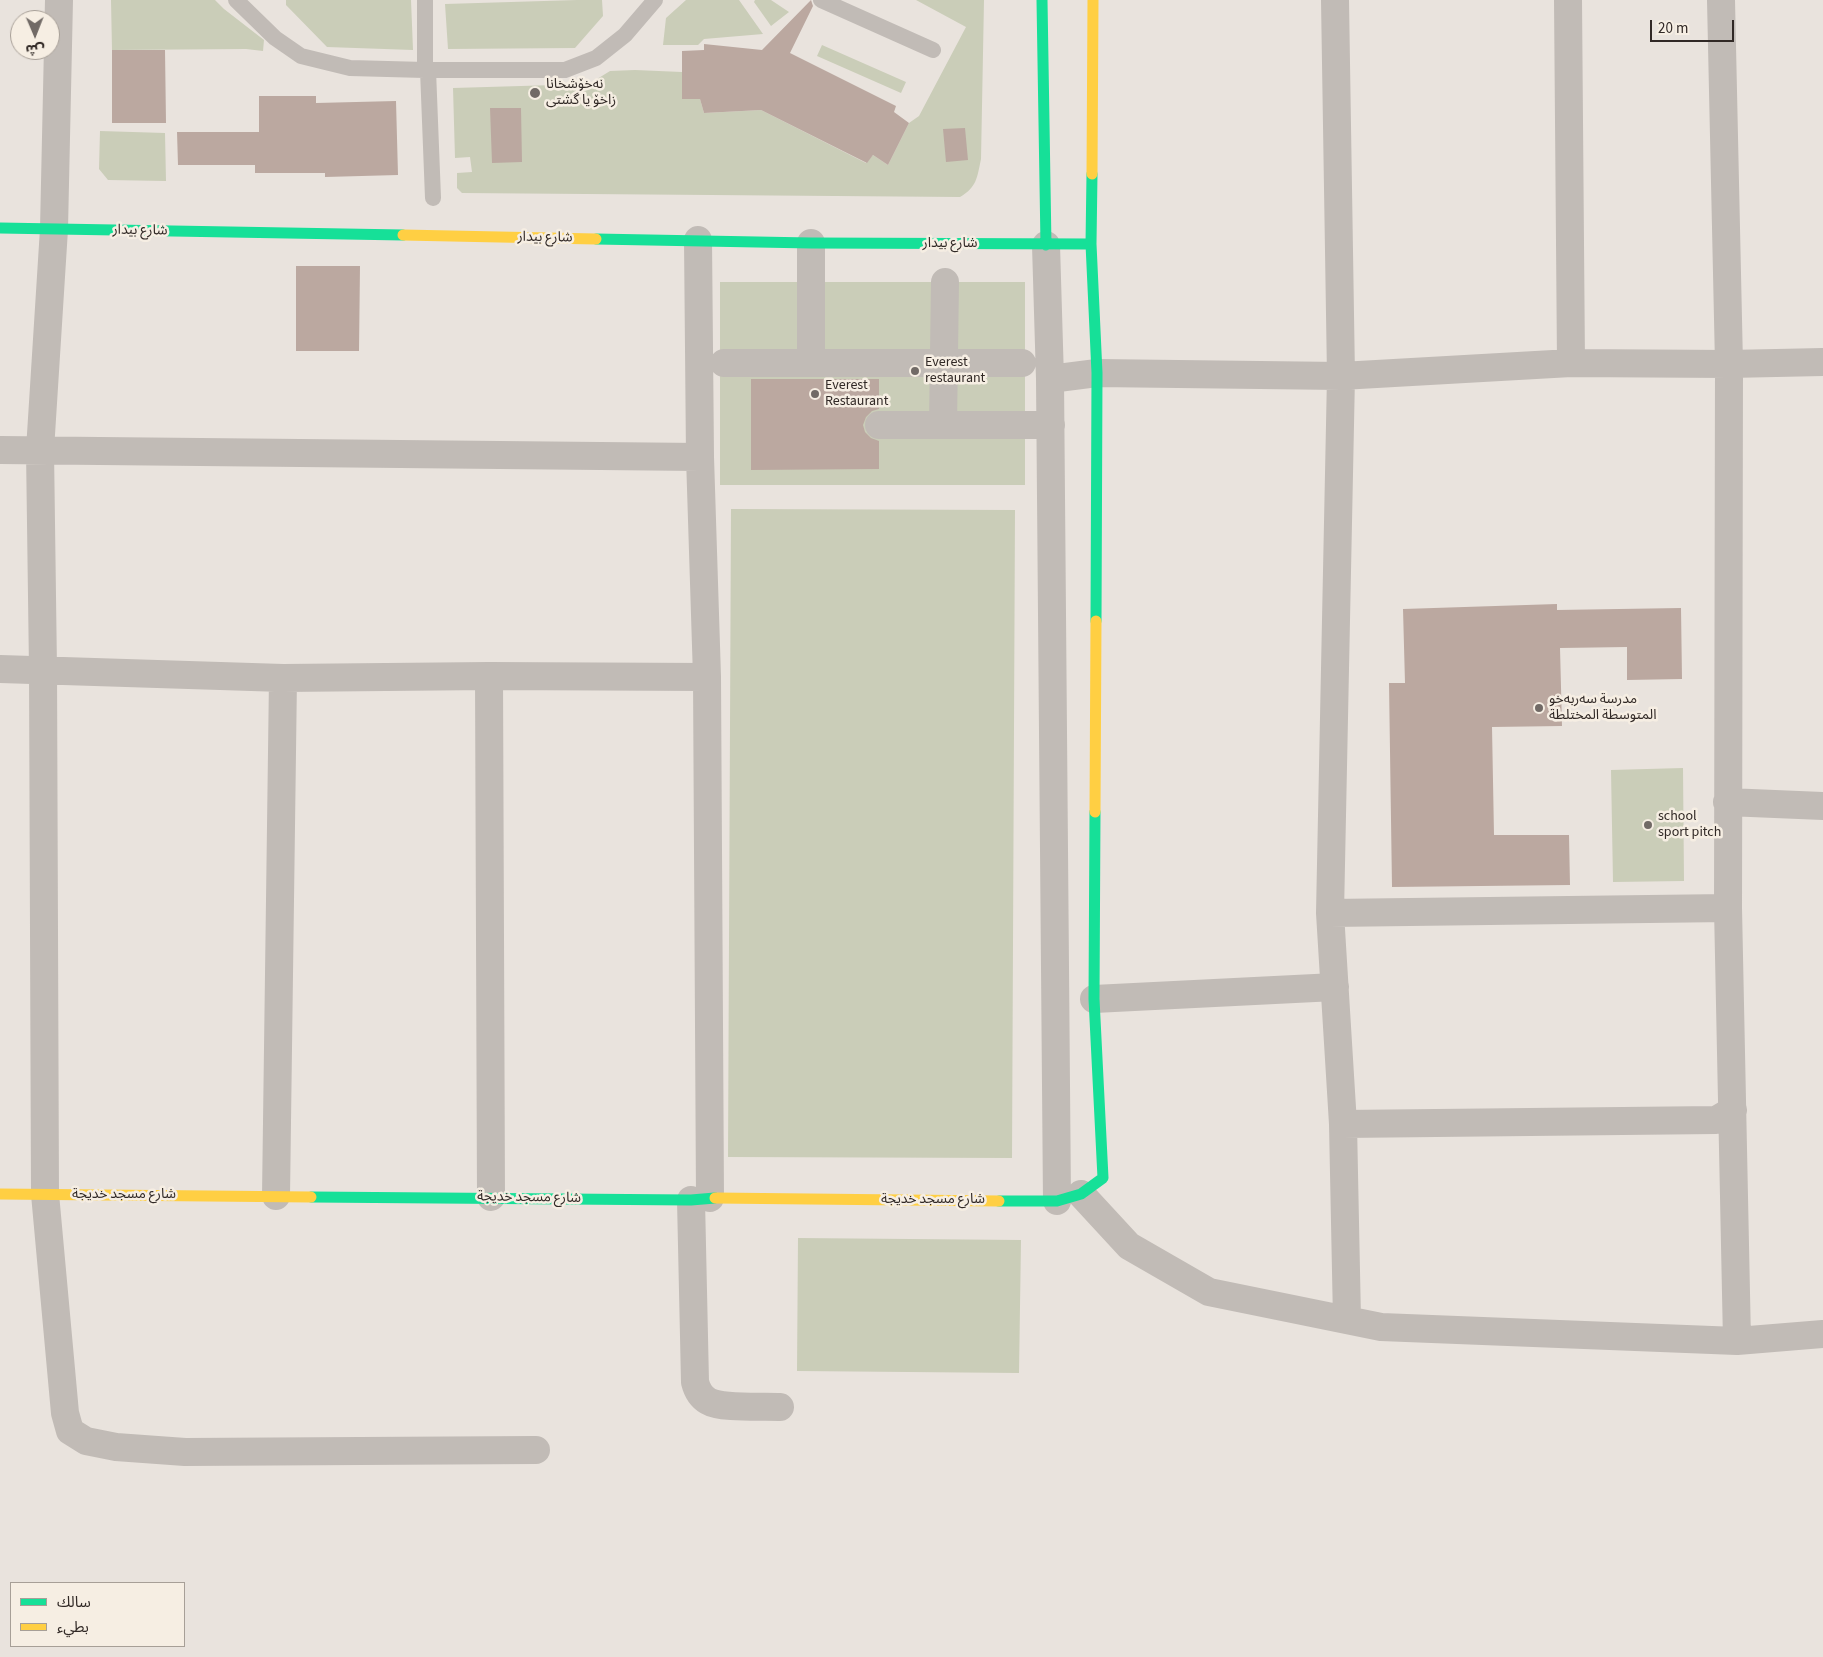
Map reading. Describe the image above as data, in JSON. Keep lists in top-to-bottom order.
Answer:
{
  "streets": {
    "street": ["شارع بيدار", "شارع مسجد خديجة"]
  },
  "places": [
    "نەخۆشخانا زاخۆ یا گشتی",
    "Everest restaurant",
    "Everest Restaurant",
    "مدرسة سەربەخو المتوسطة المختلطة",
    "school sport pitch"
  ],
  "legend": ["سالك", "بطيء"],
  "scale_bar": "20 m",
  "north": "bottom"
}
